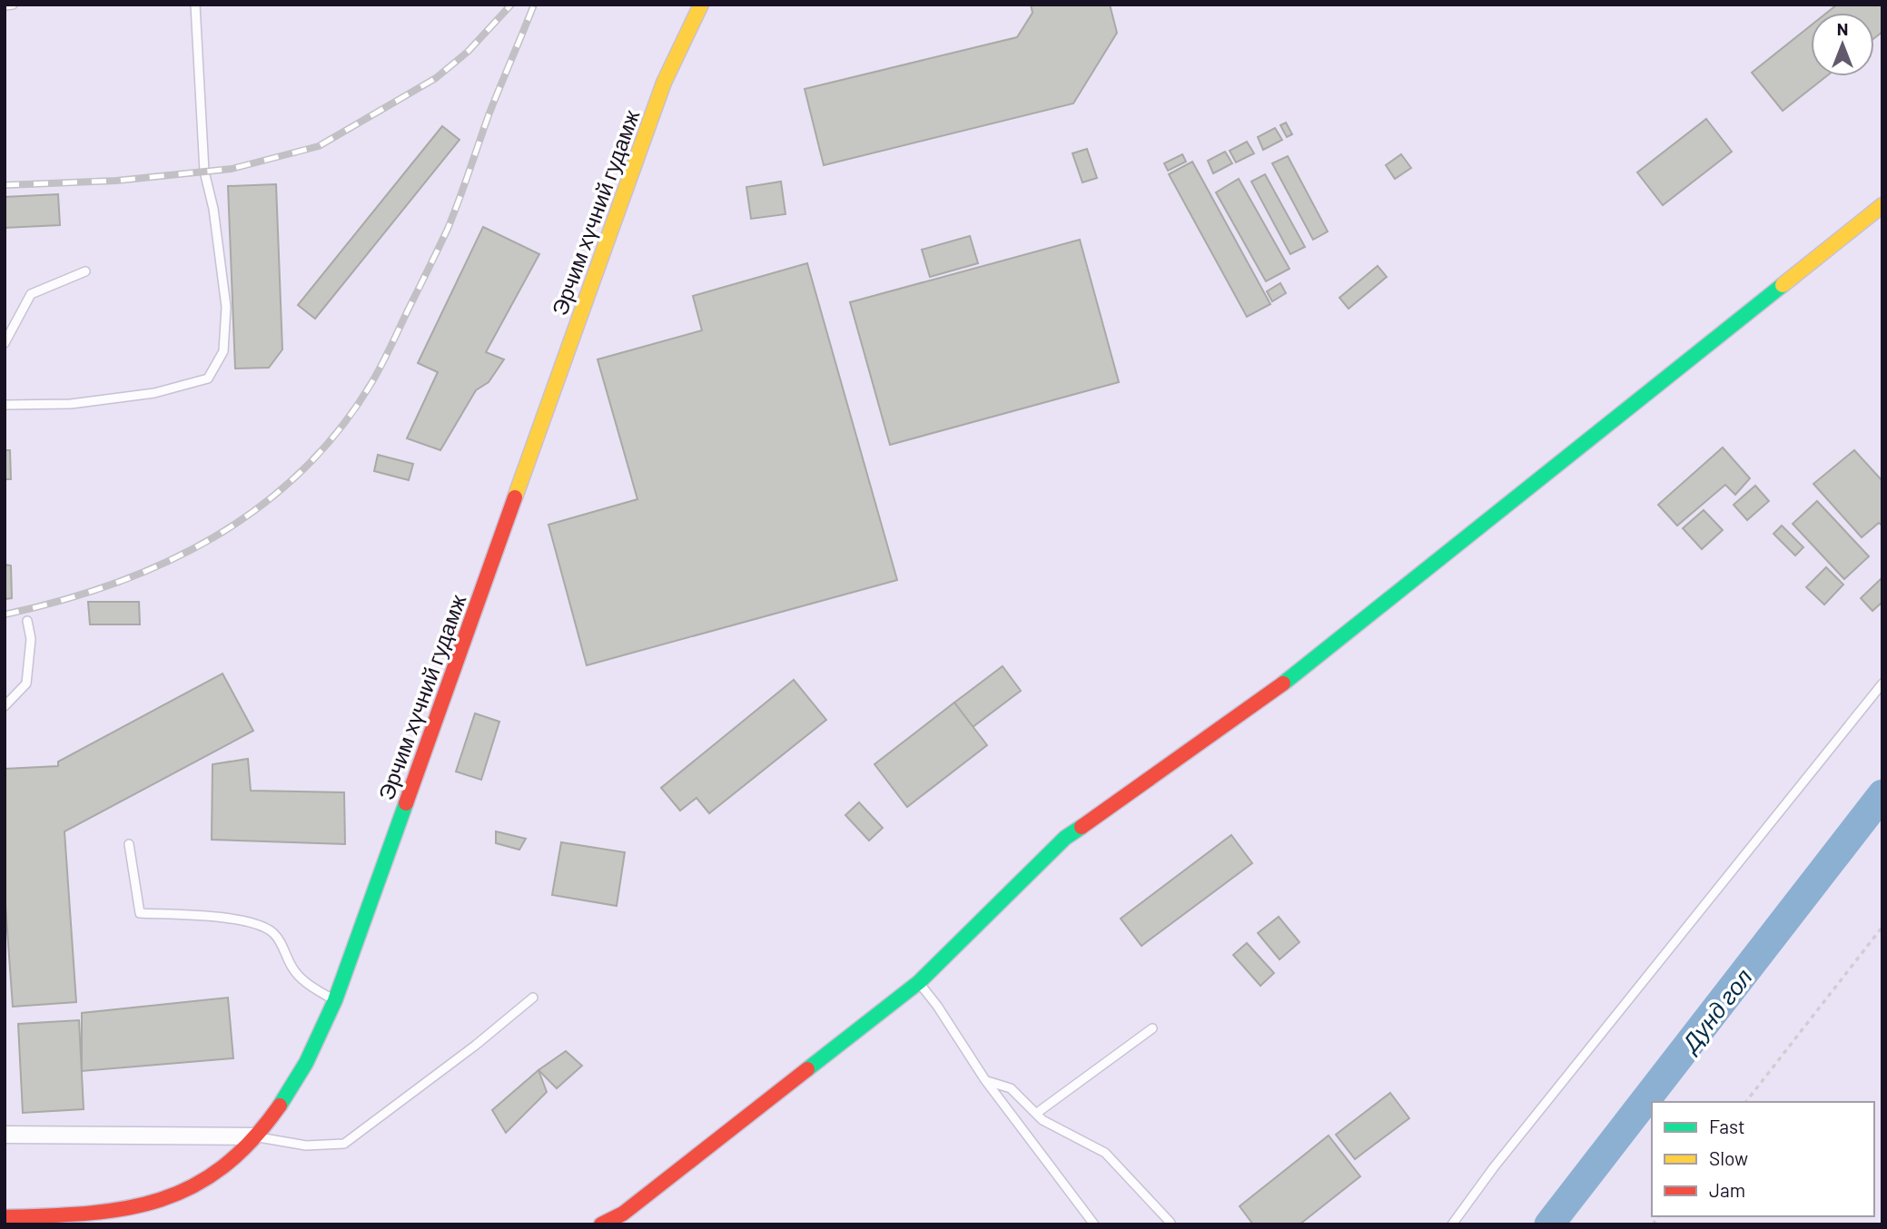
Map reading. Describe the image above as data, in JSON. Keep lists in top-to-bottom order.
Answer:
{
  "streets": {
    "street": ["Эрчим хүчний гудамж"]
  },
  "water": ["Дунд гол"],
  "legend": ["Fast", "Slow", "Jam"],
  "north": "top"
}
